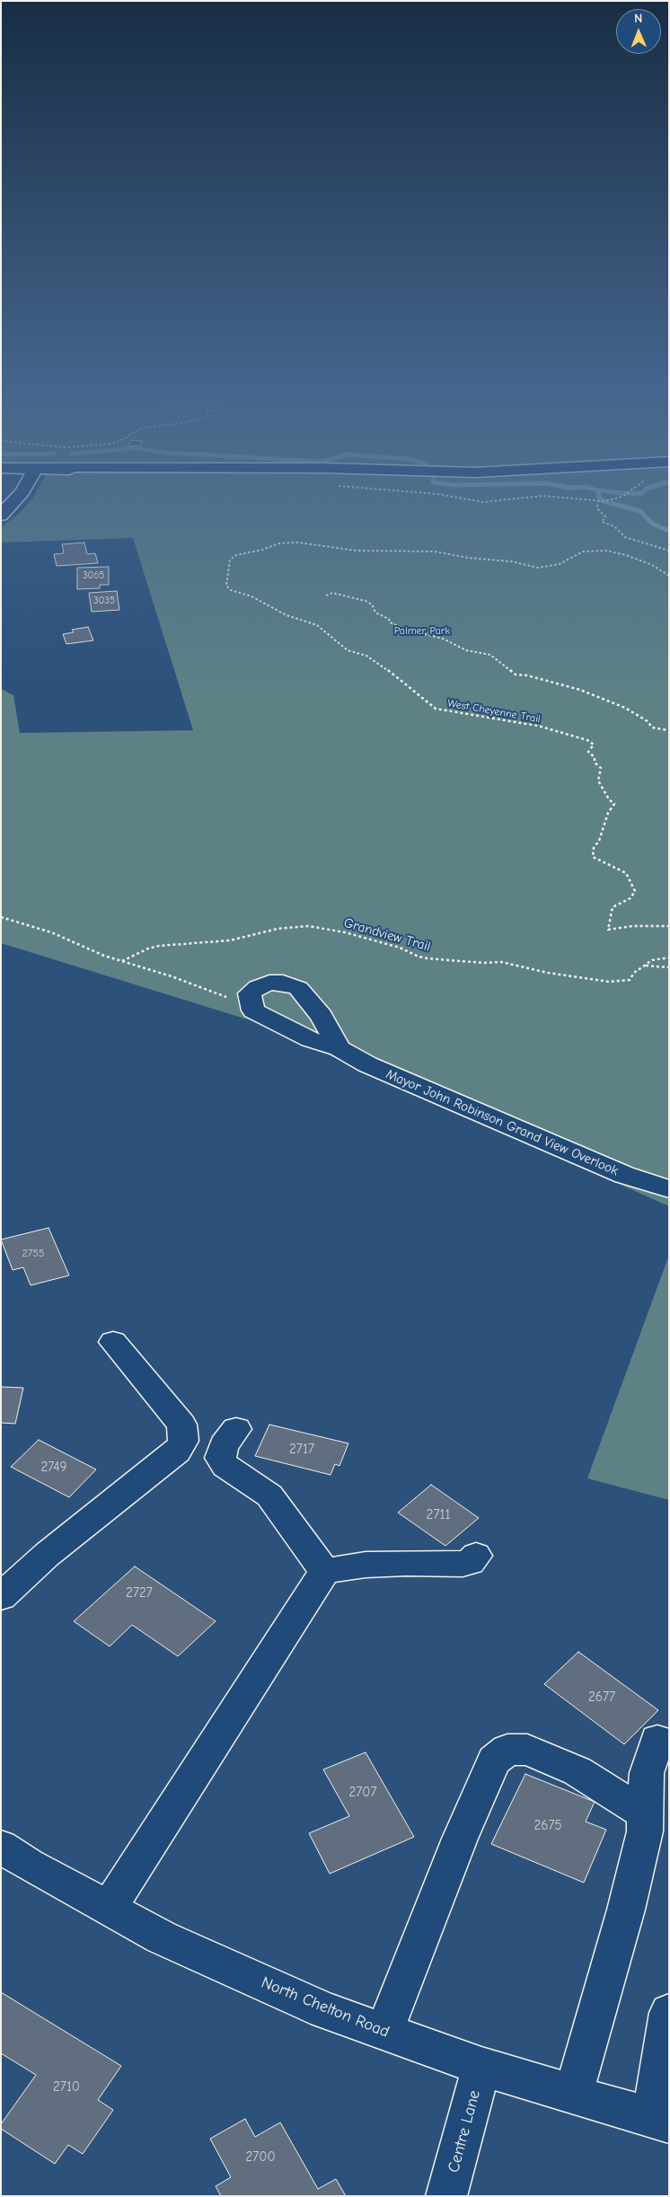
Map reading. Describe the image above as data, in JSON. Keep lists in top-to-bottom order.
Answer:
{
  "streets": {
    "street": ["Mayor John Robinson Grand View Overlook", "North Chelton Road", "Centre Lane"],
    "path": ["West Cheyenne Trail", "Grandview Trail"]
  },
  "crossings": [
    ["North Chelton Road", "Centre Lane"]
  ],
  "parks": ["Palmer Park"],
  "house_numbers": [
    "3065",
    "3035",
    "2755",
    "2717",
    "2749",
    "2711",
    "2727",
    "2677",
    "2707",
    "2675",
    "2710",
    "2700"
  ],
  "north": "top"
}
